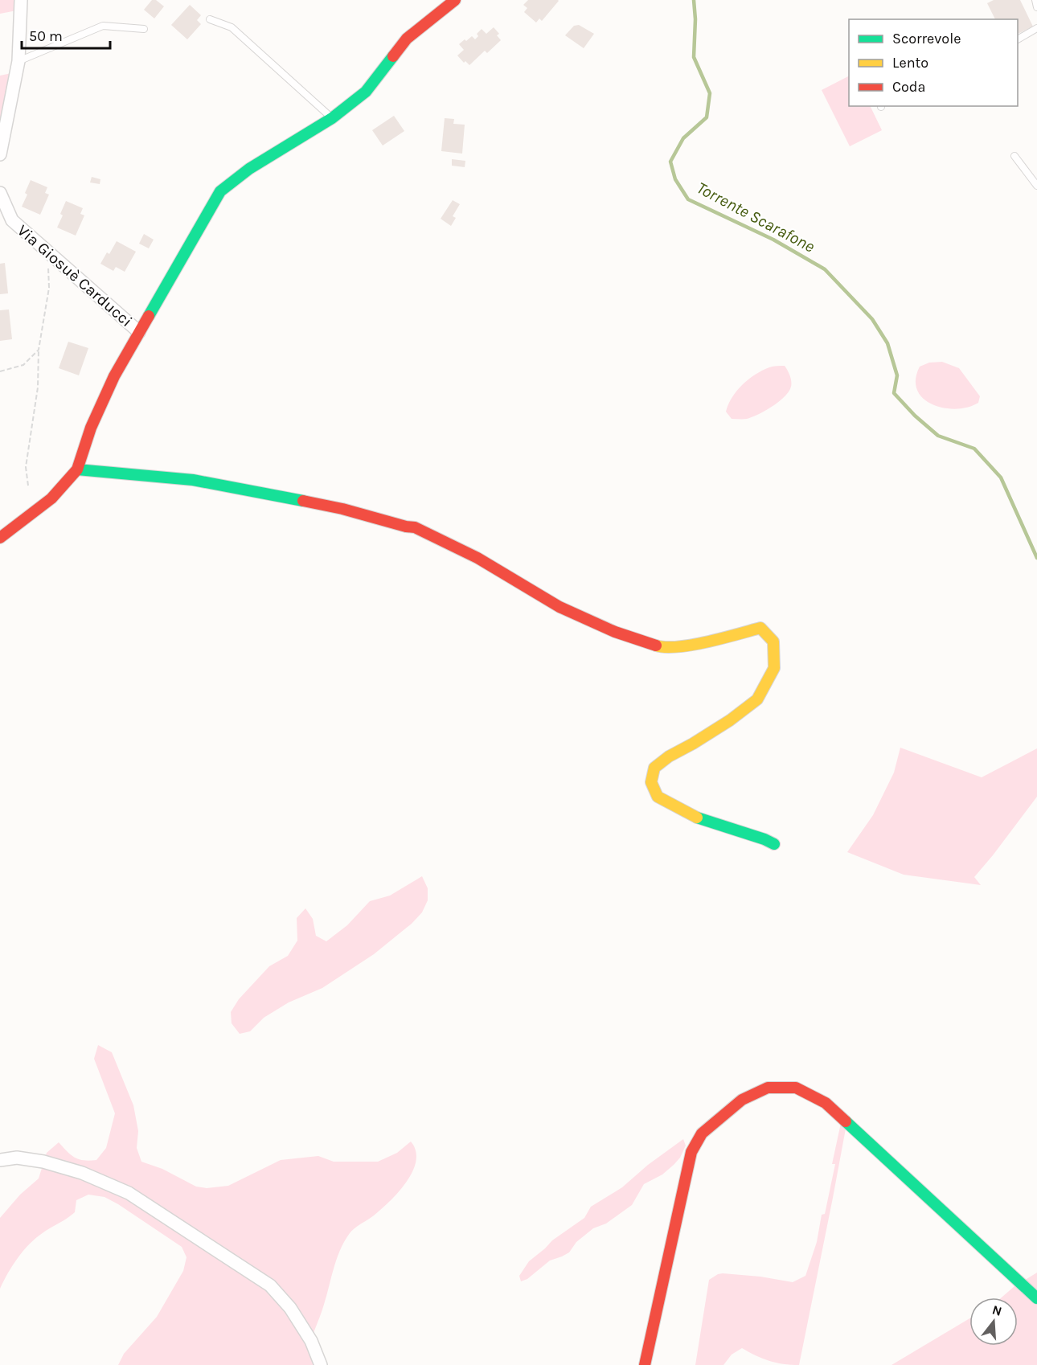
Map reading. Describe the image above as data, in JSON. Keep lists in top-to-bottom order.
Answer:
{
  "streets": {
    "street": ["Via Giosuè Carducci"]
  },
  "water": ["Torrente Scarafone"],
  "legend": ["Scorrevole", "Lento", "Coda"],
  "scale_bar": "50 m",
  "north": "top"
}
